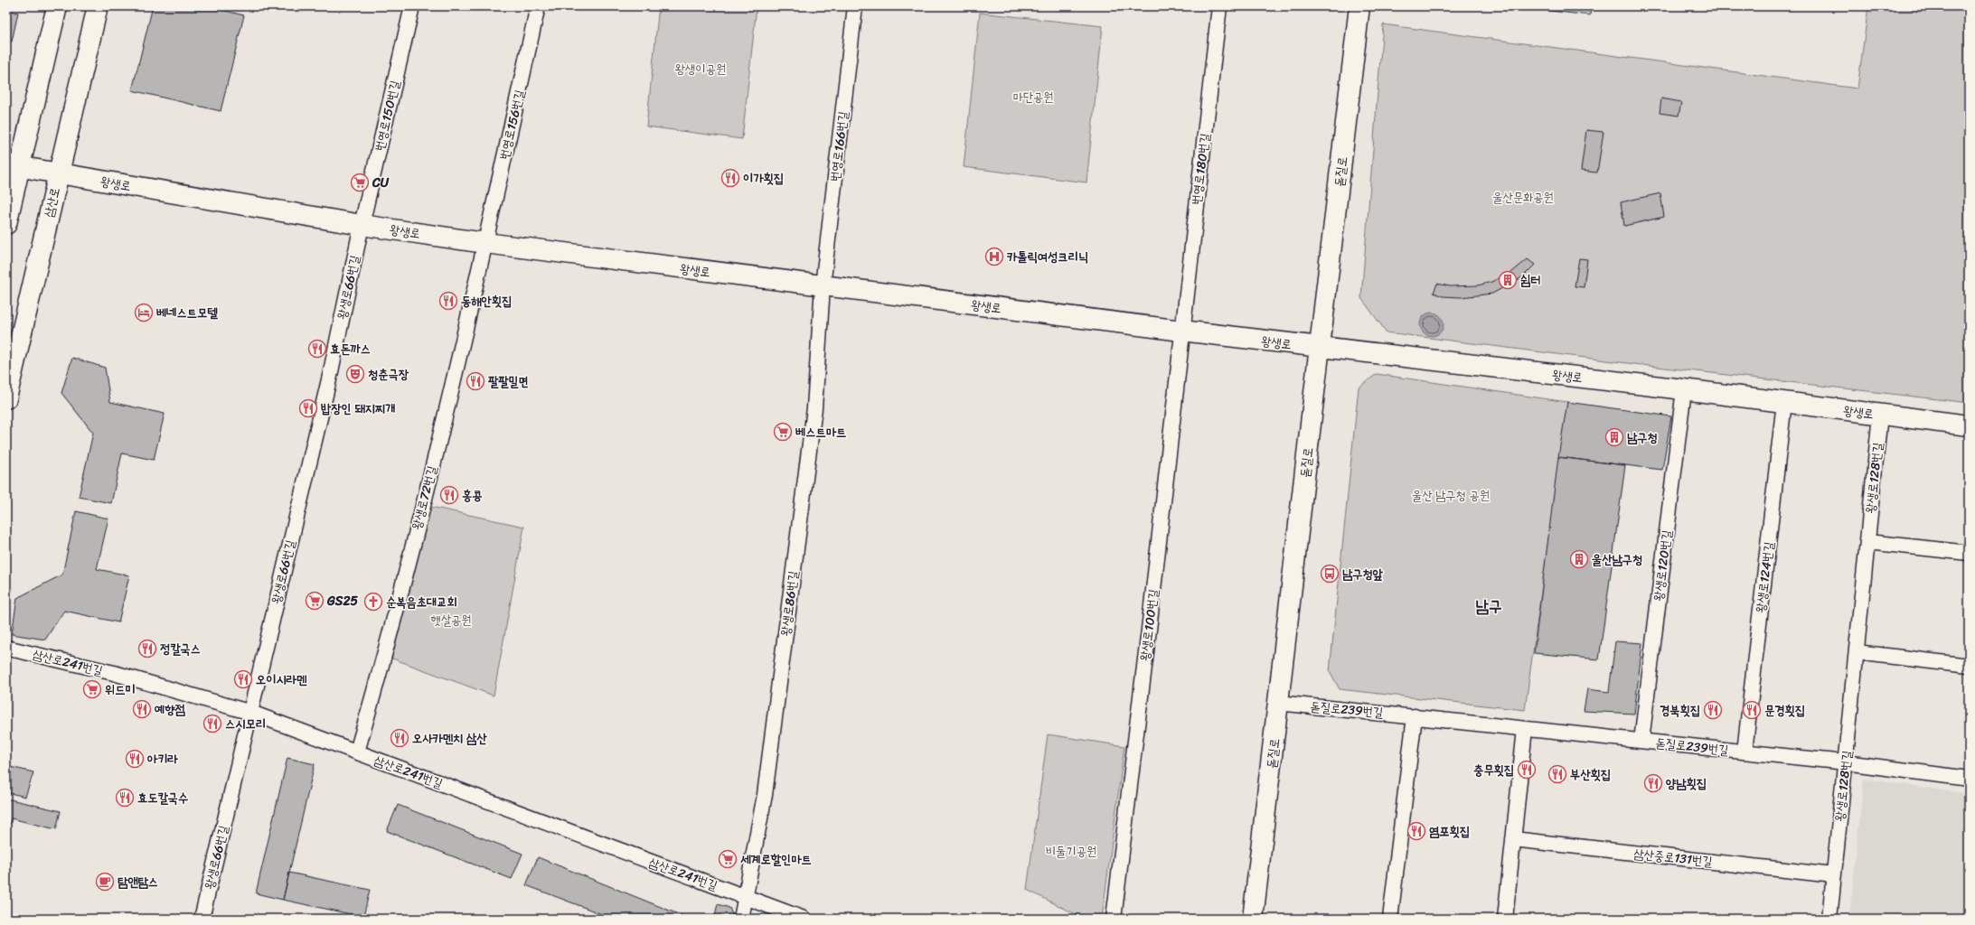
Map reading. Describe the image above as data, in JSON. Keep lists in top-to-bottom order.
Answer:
{
  "streets": {
    "main road": ["돋질로", "왕생로", "삼산로"],
    "street": [
      "번영로150번길",
      "번영로156번길",
      "번영로166번길",
      "번영로180번길",
      "왕생로66번길",
      "왕생로128번길",
      "왕생로72번길",
      "왕생로120번길",
      "왕생로124번길",
      "왕생로86번길",
      "왕생로100번길",
      "삼산로241번길",
      "돋질로239번길",
      "삼산중로131번길"
    ]
  },
  "crossings": [
    ["번영로150번길", "왕생로"],
    ["번영로150번길", "왕생로66번길"],
    ["번영로156번길", "왕생로"],
    ["번영로156번길", "왕생로72번길"],
    ["번영로166번길", "왕생로"],
    ["번영로166번길", "왕생로86번길"],
    ["번영로180번길", "왕생로"],
    ["번영로180번길", "왕생로100번길"],
    ["돋질로", "왕생로"],
    ["돋질로", "돋질로239번길"],
    ["왕생로", "삼산로"],
    ["왕생로", "왕생로66번길"],
    ["왕생로", "왕생로128번길"],
    ["왕생로", "왕생로72번길"],
    ["왕생로", "왕생로120번길"],
    ["왕생로", "왕생로124번길"],
    ["왕생로", "왕생로86번길"],
    ["왕생로", "왕생로100번길"],
    ["왕생로66번길", "삼산로241번길"],
    ["왕생로128번길", "돋질로239번길"],
    ["왕생로128번길", "삼산중로131번길"],
    ["왕생로72번길", "삼산로241번길"],
    ["왕생로120번길", "돋질로239번길"],
    ["왕생로124번길", "돋질로239번길"],
    ["왕생로86번길", "삼산로241번길"]
  ],
  "districts": ["남구"],
  "parks": [
    "왕생이공원",
    "마단공원",
    "울산문화공원",
    "울산 남구청 공원",
    "햇살공원",
    "비둘기공원"
  ],
  "places": {
    "restaurant": [
      "이가횟집",
      "동해안횟집",
      "효돈까스",
      "팔팔밀면",
      "밥장인 돼지찌개",
      "홍콩",
      "정칼국스",
      "오이시라멘",
      "예향점",
      "경북횟집",
      "문경횟집",
      "스시모리",
      "오사카멘치 삼산",
      "아키라",
      "충무횟집",
      "부산횟집",
      "양남횟집",
      "효도칼국수",
      "염포횟집"
    ],
    "supermarket": [
      "CU",
      "베스트마트",
      "GS25",
      "위드미",
      "세계로할인마트"
    ],
    "hospital": ["카톨릭여성크리닉"],
    "building": ["쉼터", "남구청", "울산남구청"],
    "hotel": ["베네스트모텔"],
    "theatre": ["청춘극장"],
    "bus stop": ["남구청앞"],
    "church": ["순복음초대교회"],
    "cafe": ["탐앤탐스"]
  }
}
